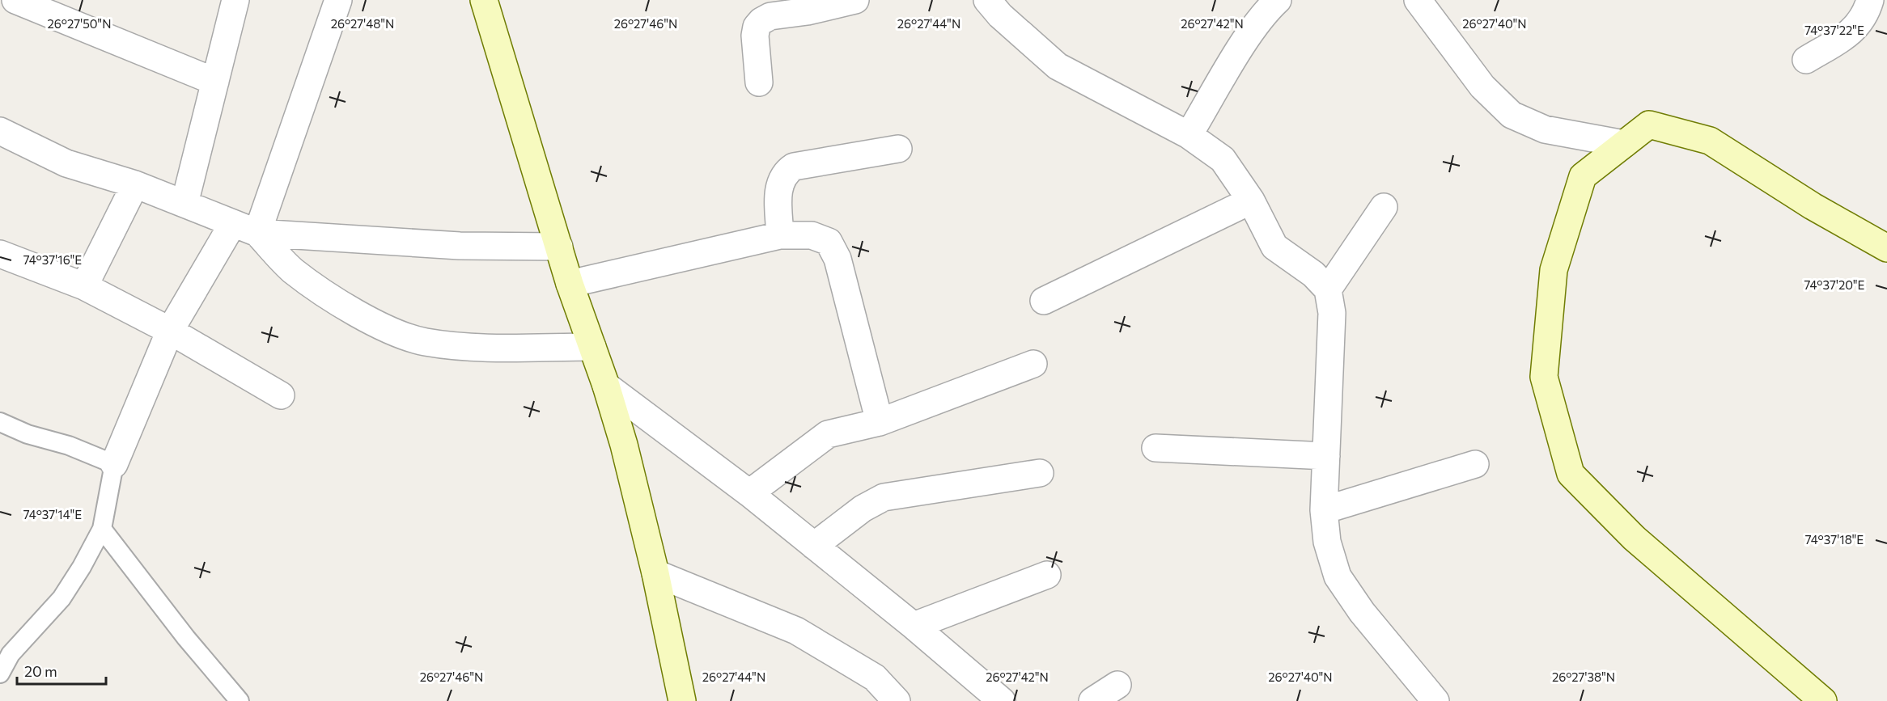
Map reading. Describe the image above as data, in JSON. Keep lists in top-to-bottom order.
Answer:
{
  "scale_bar": "20 m",
  "coordinates": [
    "26°27'50\"N",
    "26°27'48\"N",
    "26°27'46\"N",
    "26°27'44\"N",
    "26°27'42\"N",
    "26°27'40\"N",
    "74°37'22\"E",
    "74°37'16\"E",
    "74°37'20\"E",
    "74°37'14\"E",
    "74°37'18\"E",
    "26°27'38\"N"
  ]
}
